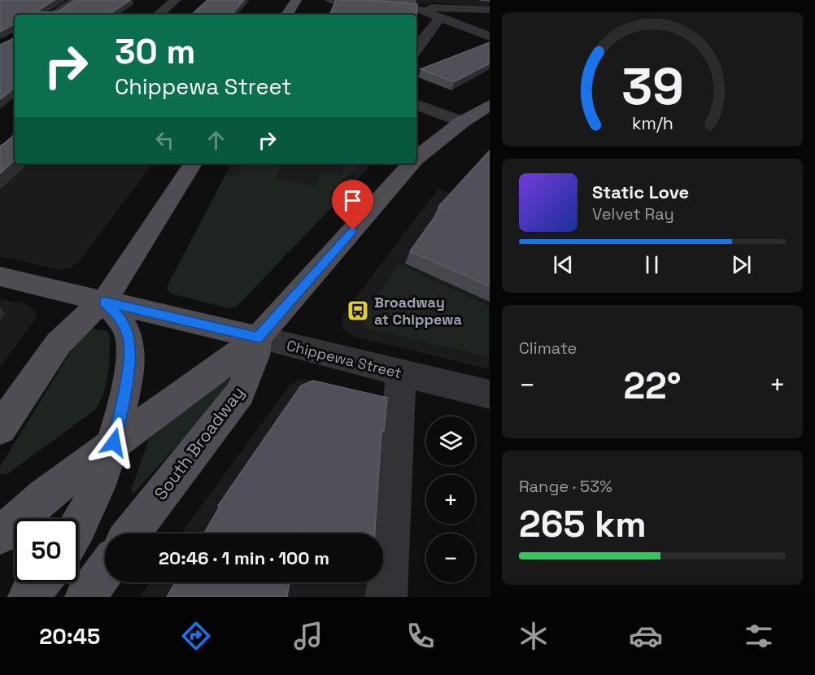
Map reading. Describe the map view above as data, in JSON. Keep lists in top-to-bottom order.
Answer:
{
  "streets": {
    "main road": ["Chippewa Street", "South Broadway"]
  },
  "crossings": [
    ["Chippewa Street", "South Broadway"]
  ],
  "places": {
    "bus stop": ["Broadway at Chippewa"]
  },
  "page": {
    "turn": ["30 m", "Chippewa Street"],
    "song": ["Static Love", "Velvet Ray"],
    "tile": [
      "Climate",
      ["Range · 53%", "265 km"]
    ],
    "heat": ["−", "22°", "+"],
    "map_buttons": ["+", "−"],
    "limit": "50",
    "trip": "20:46 · 1 min · 100 m",
    "tabs": "20:45",
    "gauge": ["39", "km/h"]
  }
}
